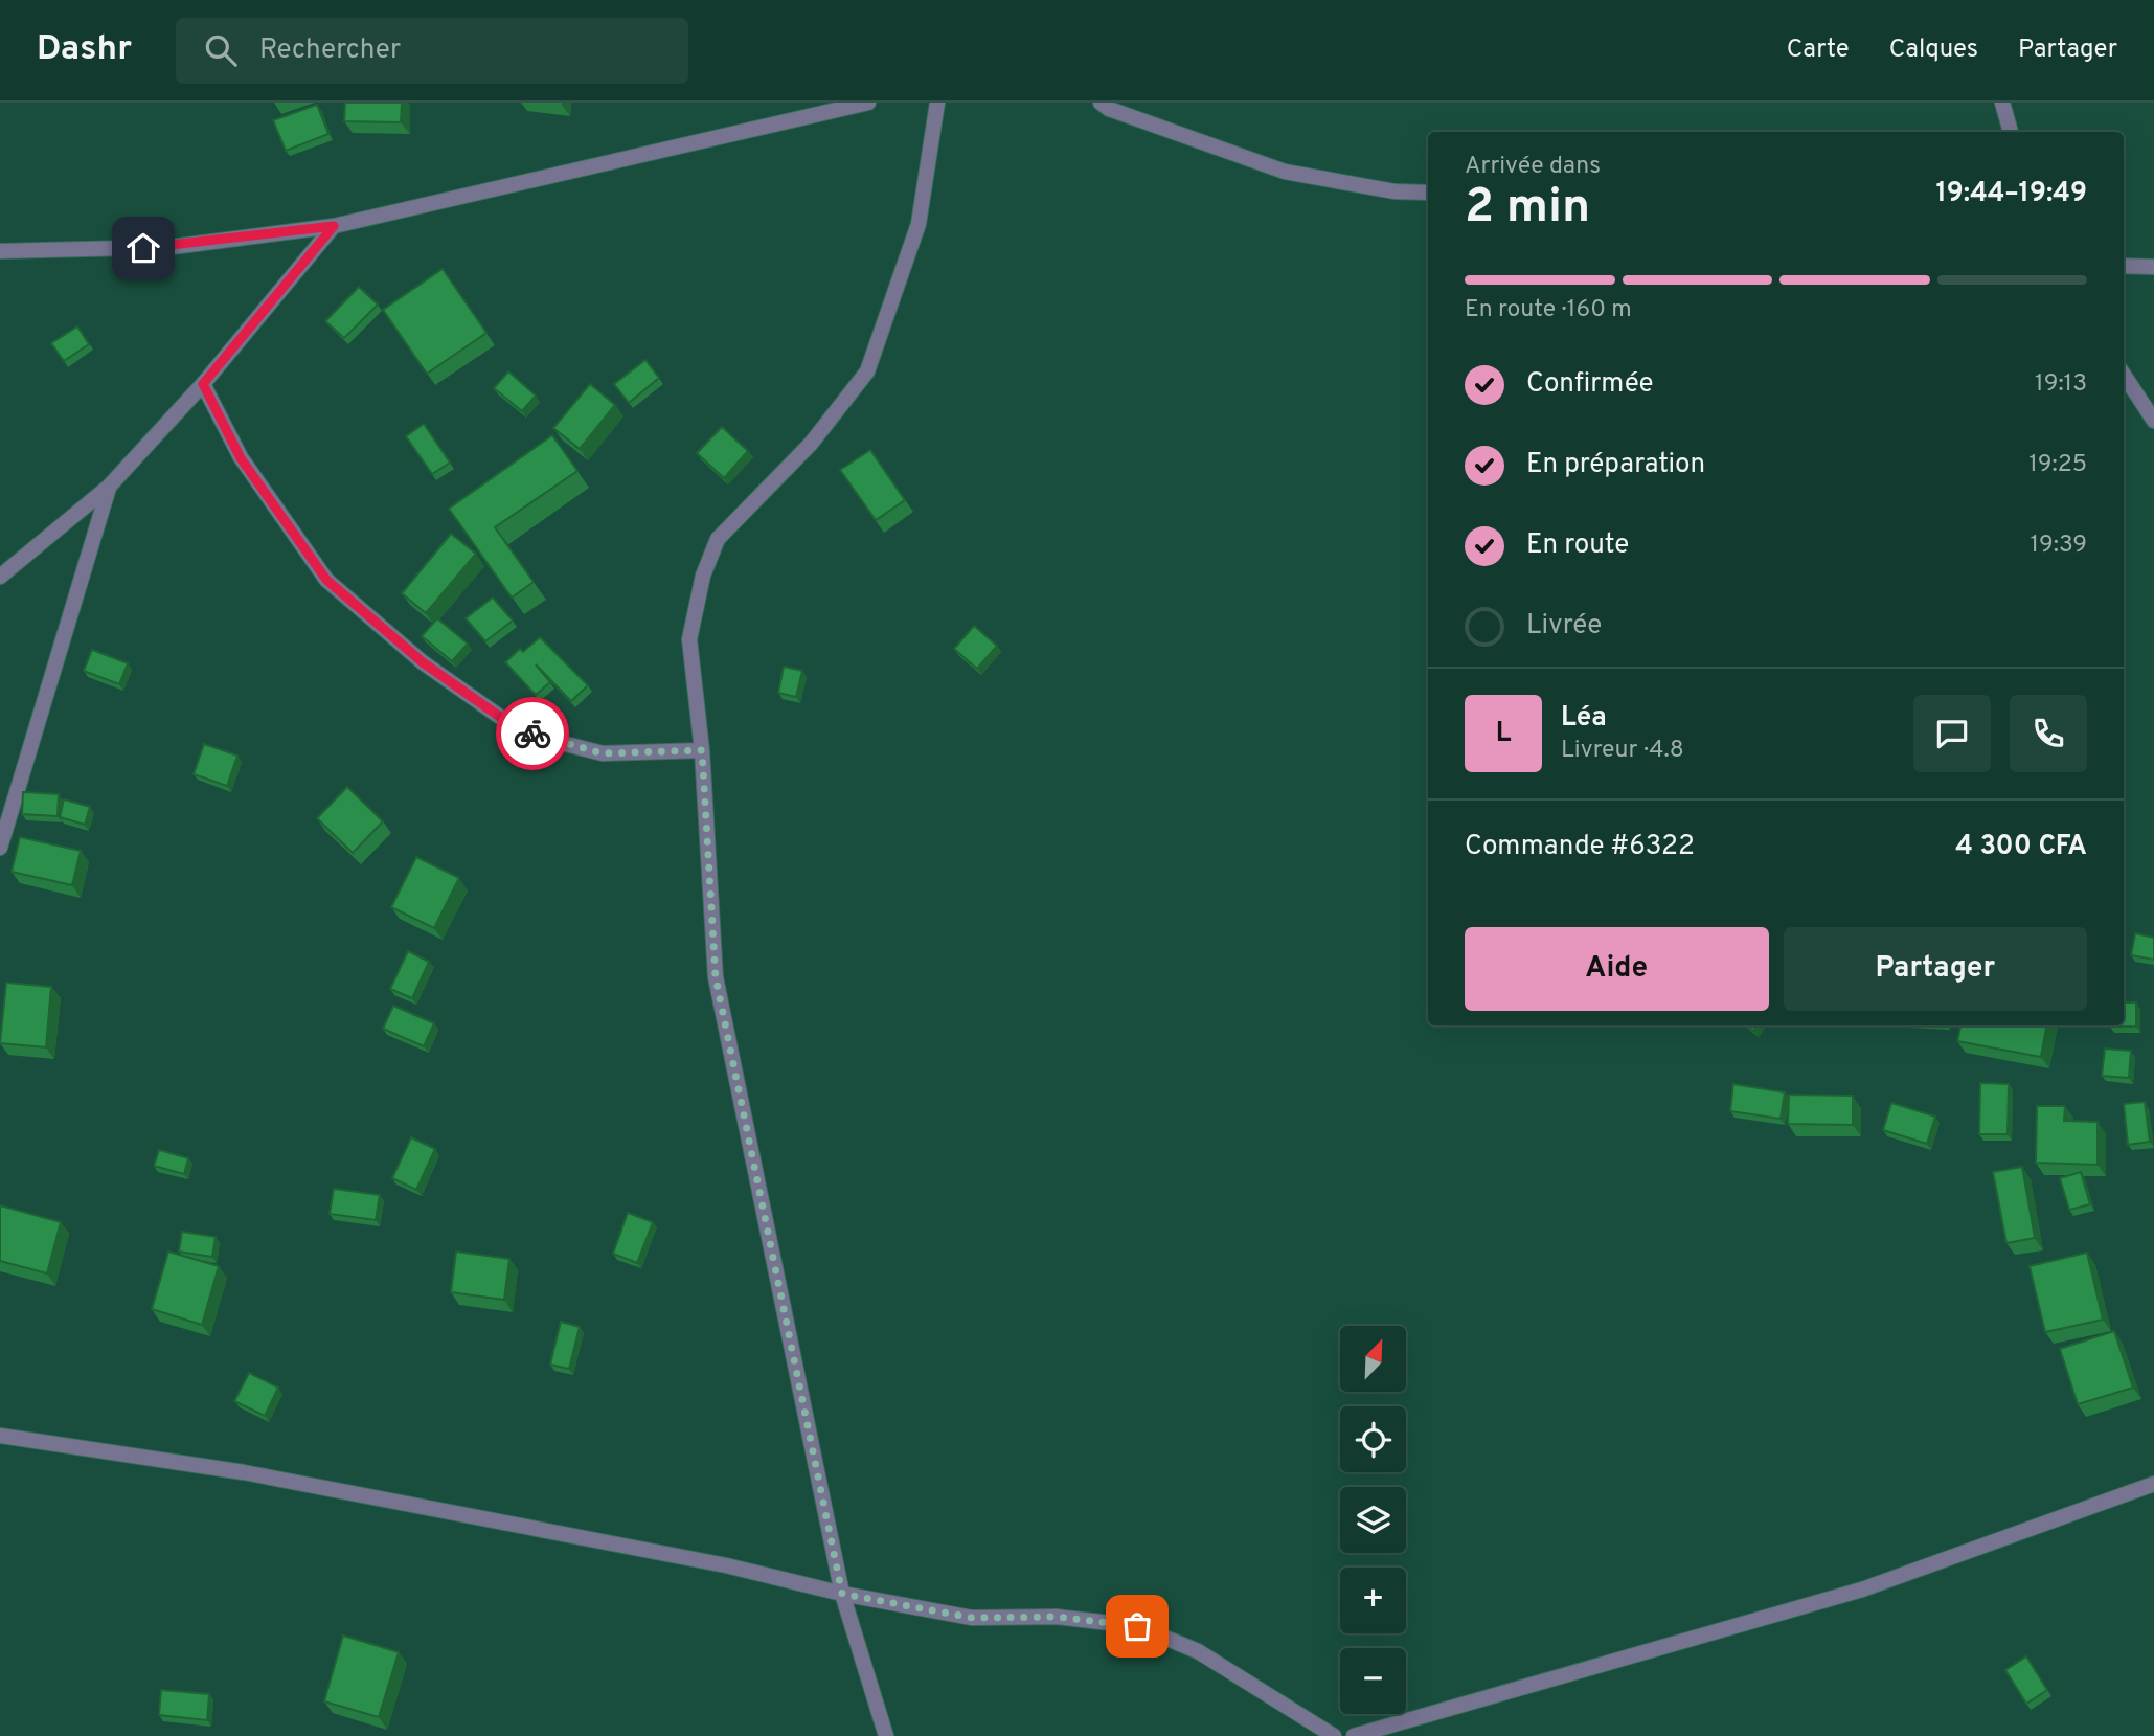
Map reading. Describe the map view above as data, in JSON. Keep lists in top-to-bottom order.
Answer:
{
  "north": "top right",
  "page": {
    "header": "Dashr",
    "search": "Rechercher",
    "nav": ["Carte", "Calques", "Partager"],
    "heading": ["2 min", "Arrivée dans", "19:44–19:49"],
    "panel": [
      "Léa",
      "Livreur · 4.8",
      "Commande #6322",
      "4 300 CFA"
    ],
    "bar": "En route · 160 m",
    "list": [
      ["Confirmée", "19:13"],
      ["En préparation", "19:25"],
      ["En route", "19:39"],
      "Livrée"
    ],
    "round": "L",
    "buttons": ["Aide", "Partager"],
    "map_buttons": ["+", "−"]
  }
}
